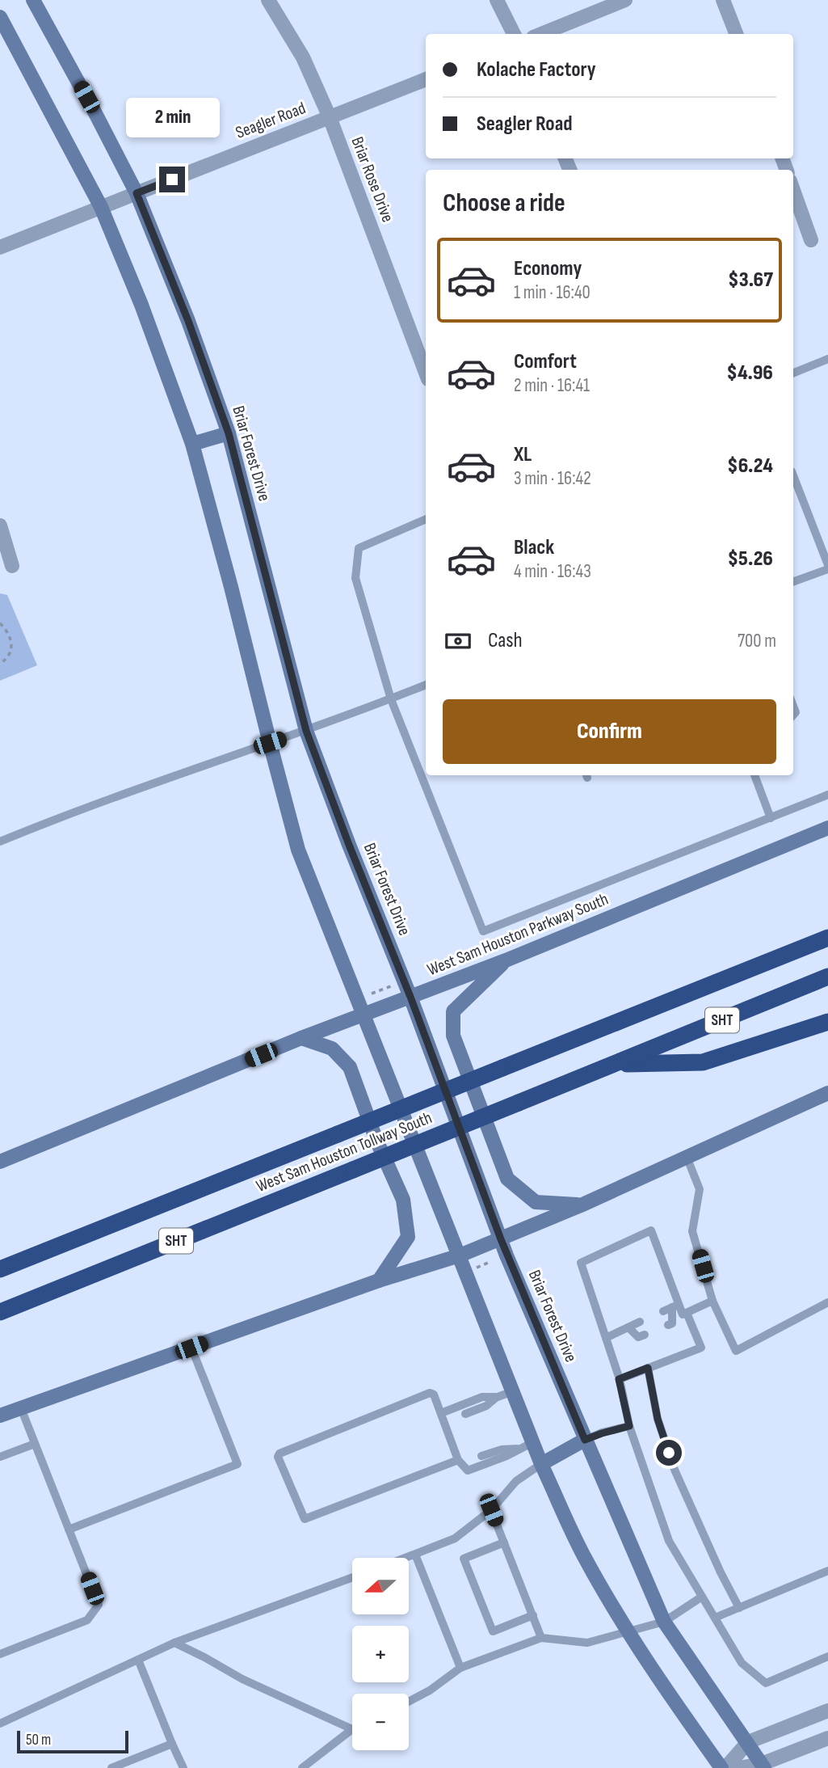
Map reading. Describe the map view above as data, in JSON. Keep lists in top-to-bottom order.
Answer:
{
  "streets": {
    "highway": ["SHT", "West Sam Houston Tollway South"],
    "main road": ["Briar Forest Drive", "West Sam Houston Parkway South"],
    "street": ["Seagler Road", "Briar Rose Drive"]
  },
  "crossings": [
    ["Seagler Road", "Briar Rose Drive"],
    ["Seagler Road", "Briar Forest Drive"],
    ["Briar Forest Drive", "West Sam Houston Parkway South"]
  ],
  "scale_bar": "50 m",
  "north": "left",
  "page": {
    "banner": ["Kolache Factory", "Seagler Road"],
    "bubble": "2 min",
    "heading": "Choose a ride",
    "list": [
      {
        "name": "Economy",
        "note": "1 min · 16:40",
        "value": "$3.67"
      },
      {
        "name": "Comfort",
        "note": "2 min · 16:41",
        "value": "$4.96"
      },
      {
        "name": "XL",
        "note": "3 min · 16:42",
        "value": "$6.24"
      },
      {
        "name": "Black",
        "note": "4 min · 16:43",
        "value": "$5.26"
      }
    ],
    "pay": ["Cash", "700 m"],
    "buttons": "Confirm",
    "map_buttons": ["+", "−"],
    "scale": "50 m"
  }
}
